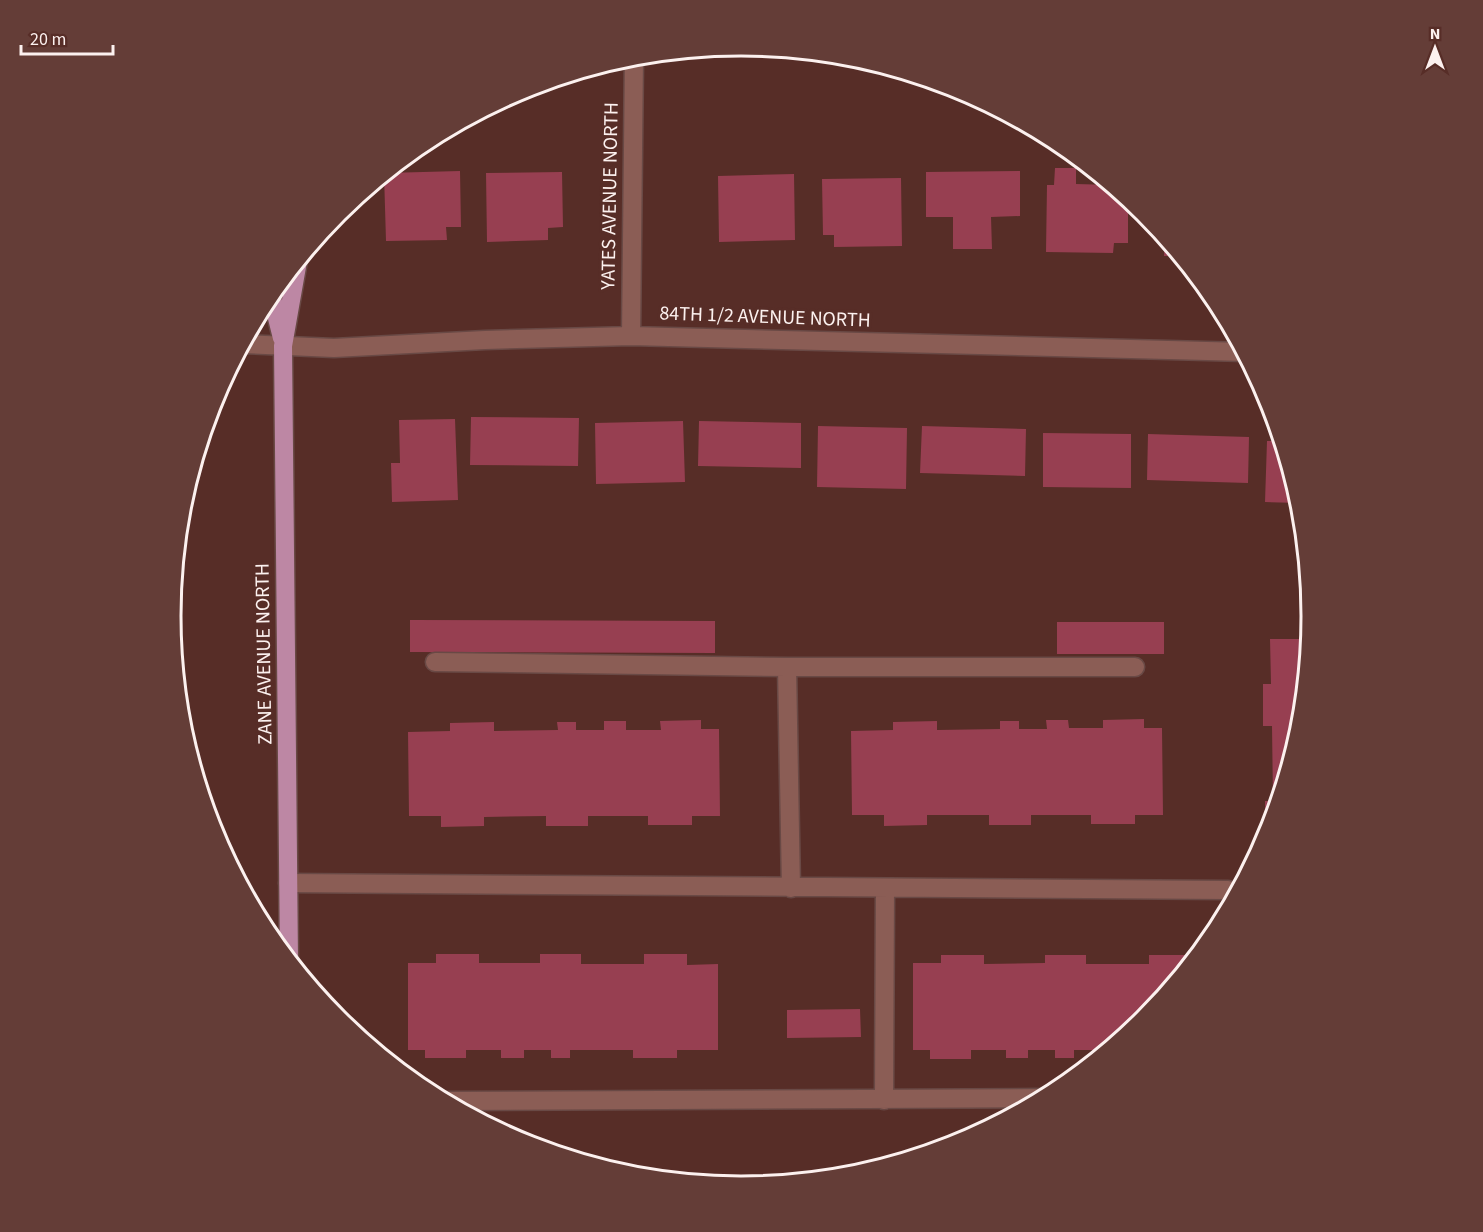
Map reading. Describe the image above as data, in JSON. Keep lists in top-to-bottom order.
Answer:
{
  "streets": {
    "main road": ["ZANE AVENUE NORTH"],
    "street": ["YATES AVENUE NORTH", "84TH 1/2 AVENUE NORTH"]
  },
  "crossings": [
    ["YATES AVENUE NORTH", "84TH 1/2 AVENUE NORTH"],
    ["84TH 1/2 AVENUE NORTH", "ZANE AVENUE NORTH"]
  ],
  "scale_bar": "20 m",
  "north": "top"
}
